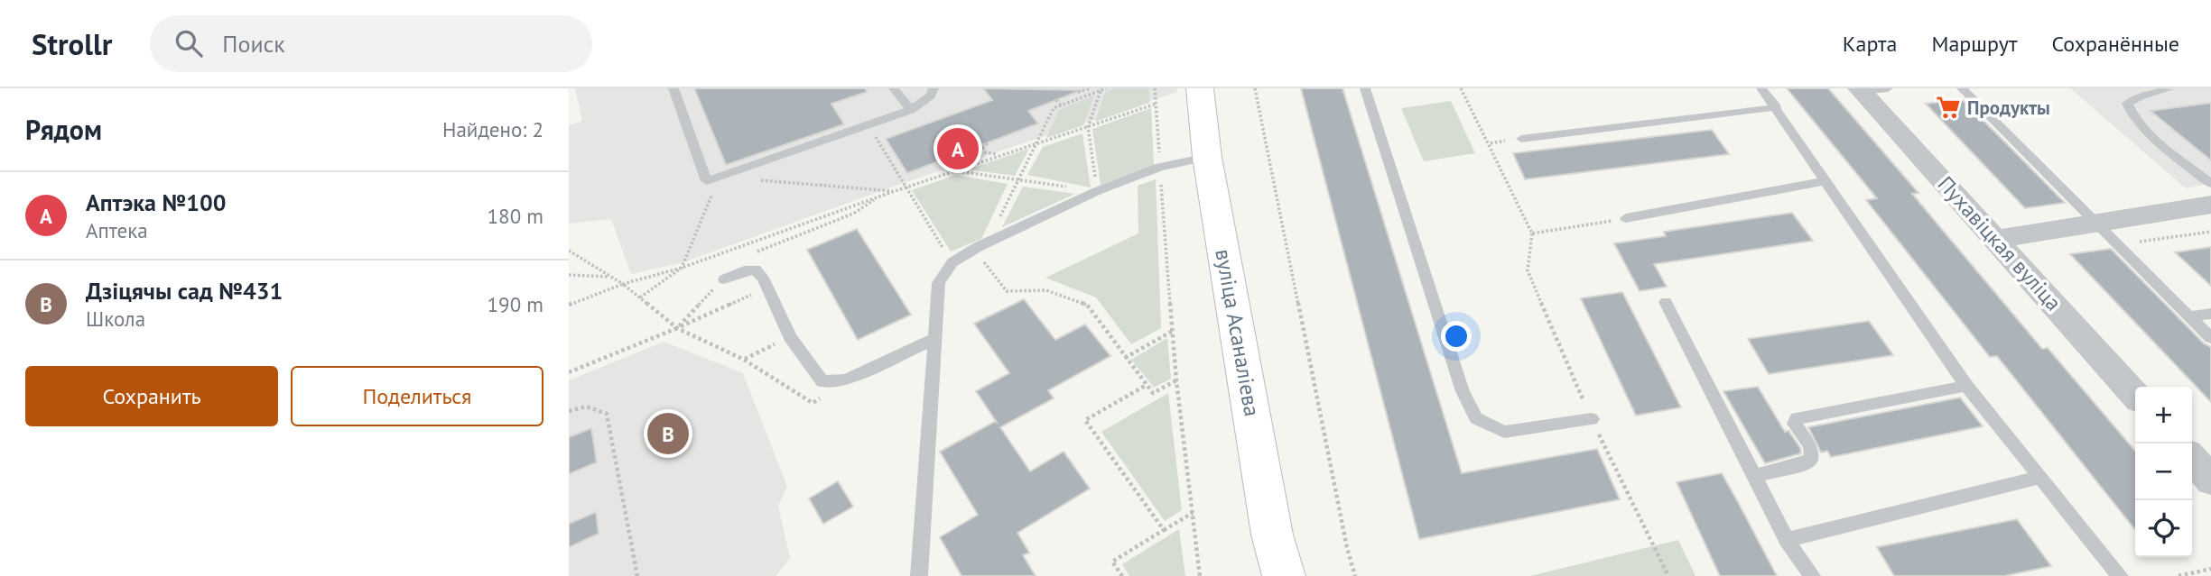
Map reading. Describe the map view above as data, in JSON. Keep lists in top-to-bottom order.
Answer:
{
  "streets": {
    "main road": ["вуліца Асаналіева"],
    "street": ["Пухавіцкая вуліца"]
  },
  "places": {
    "supermarket": ["Продукты"]
  },
  "page": {
    "header": "Strollr",
    "search": "Поиск",
    "nav": ["Карта", "Маршрут", "Сохранённые"],
    "heading": ["Рядом", "Найдено: 2"],
    "pins": ["A", "B"],
    "list": [
      {
        "mark": "A",
        "name": "Аптэка №100",
        "note": "Аптека",
        "value": "180 m"
      },
      {
        "mark": "B",
        "name": "Дзіцячы сад №431",
        "note": "Школа",
        "value": "190 m"
      }
    ],
    "buttons": ["Сохранить", "Поделиться"],
    "map_buttons": ["+", "−"]
  }
}
